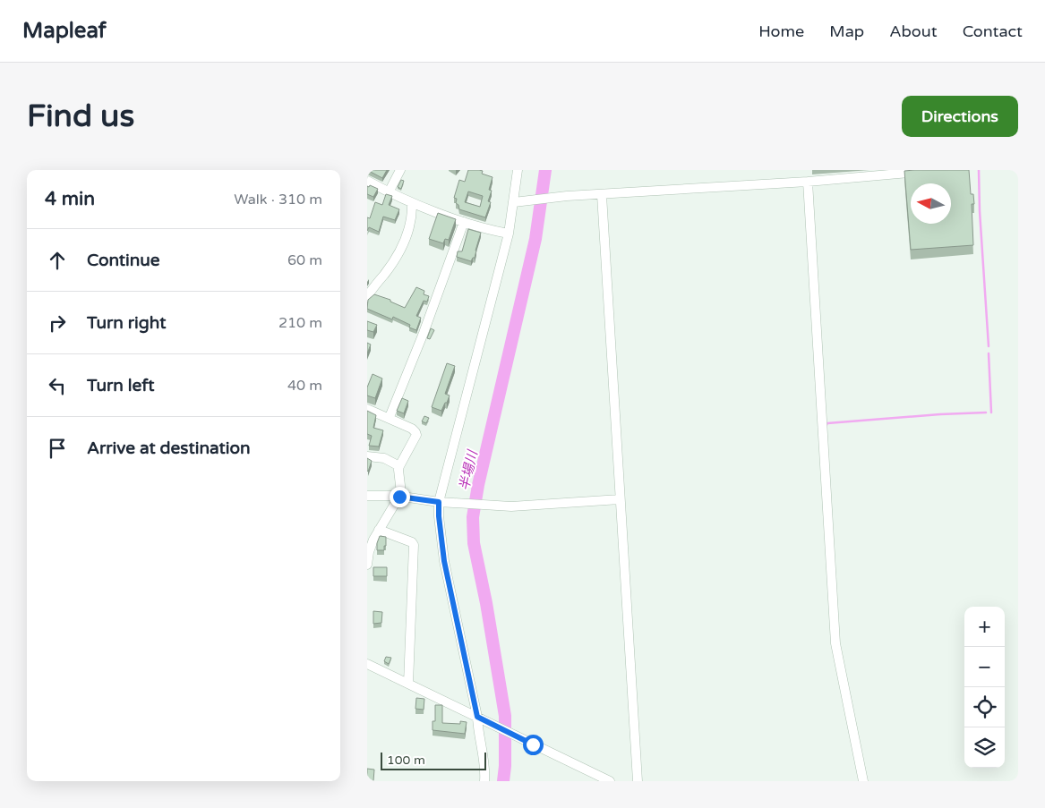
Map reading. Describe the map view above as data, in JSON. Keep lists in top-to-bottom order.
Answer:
{
  "water": ["半場川"],
  "scale_bar": "100 m",
  "north": "left",
  "page": {
    "header": "Mapleaf",
    "nav": [
      "Home",
      "Map",
      "About",
      "Contact"
    ],
    "buttons": "Directions",
    "title": "Find us",
    "heading": ["4 min", "Walk · 310 m"],
    "list": [
      ["Continue", "60 m"],
      ["Turn right", "210 m"],
      ["Turn left", "40 m"],
      "Arrive at destination"
    ],
    "map_buttons": ["+", "−"],
    "scale": "100 m"
  }
}
